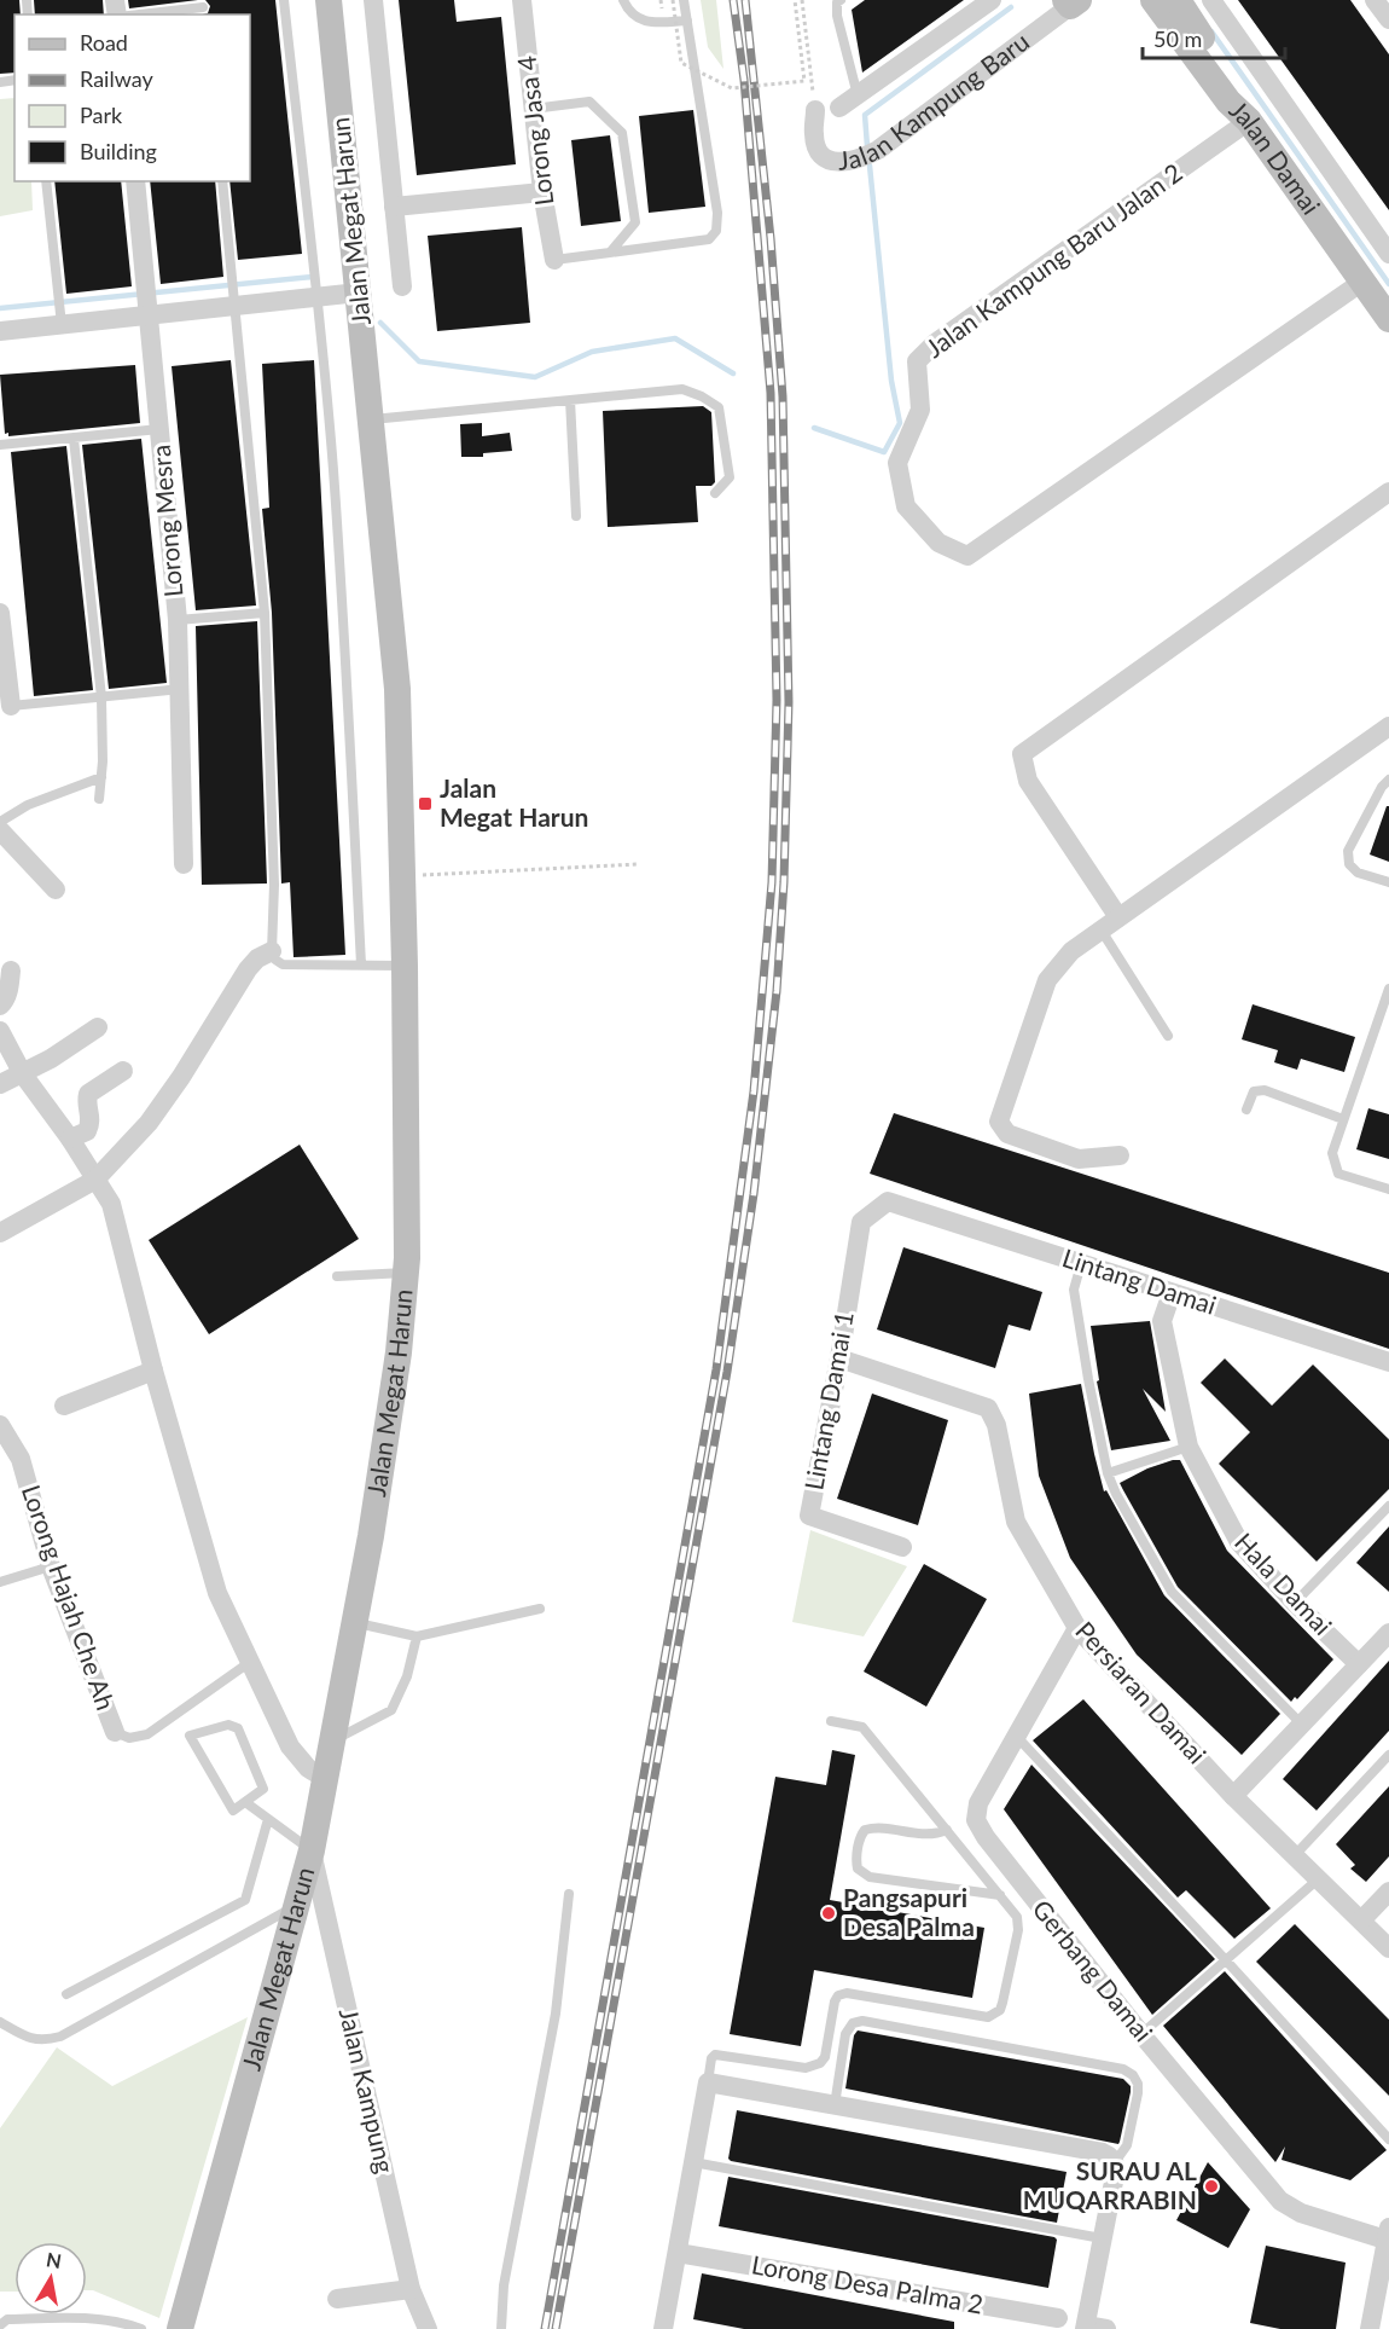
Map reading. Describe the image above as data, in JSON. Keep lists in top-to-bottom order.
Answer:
{
  "streets": {
    "street": [
      "Jalan Kampung Baru",
      "Lorong Jasa 4",
      "Jalan Damai",
      "Jalan Megat Harun",
      "Jalan Kampung Baru Jalan 2",
      "Lorong Mesra",
      "Lintang Damai",
      "Lintang Damai 1",
      "Hala Damai",
      "Lorong Hajah Che Ah",
      "Persiaran Damai",
      "Gerbang Damai",
      "Jalan Kampung",
      "Lorong Desa Palma 2"
    ]
  },
  "crossings": [
    ["Jalan Damai", "Jalan Kampung Baru Jalan 2"],
    ["Jalan Megat Harun", "Jalan Kampung"],
    ["Lintang Damai", "Lintang Damai 1"],
    ["Lintang Damai", "Hala Damai"],
    ["Lintang Damai 1", "Persiaran Damai"],
    ["Persiaran Damai", "Gerbang Damai"]
  ],
  "places": {
    "transit": ["Jalan Megat Harun"],
    "other": ["Pangsapuri Desa Palma", "SURAU AL MUQARRABIN"]
  },
  "legend": [
    "Road",
    "Railway",
    "Park",
    "Building"
  ],
  "scale_bar": "50 m",
  "north": "top"
}
